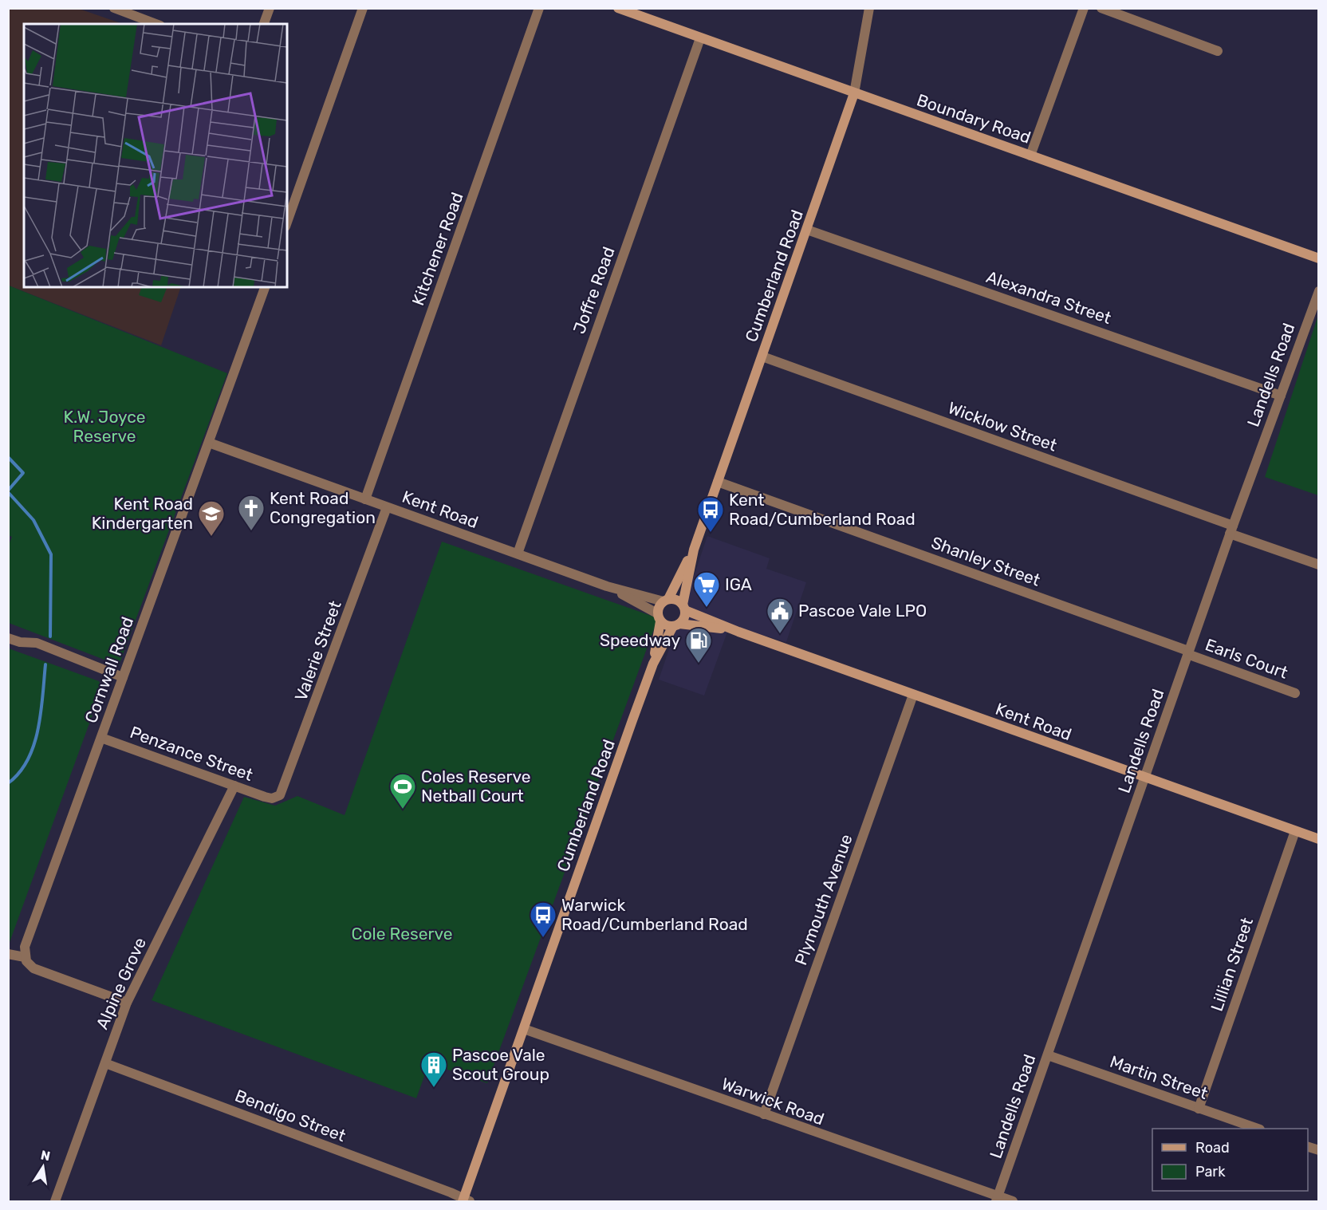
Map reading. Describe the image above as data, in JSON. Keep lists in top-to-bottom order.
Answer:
{
  "streets": {
    "main road": ["Boundary Road", "Cumberland Road", "Kent Road"],
    "street": [
      "Kitchener Road",
      "Joffre Road",
      "Alexandra Street",
      "Landells Road",
      "Wicklow Street",
      "Shanley Street",
      "Valerie Street",
      "Earls Court",
      "Cornwall Road",
      "Penzance Street",
      "Plymouth Avenue",
      "Lillian Street",
      "Alpine Grove",
      "Martin Street",
      "Warwick Road",
      "Bendigo Street"
    ]
  },
  "crossings": [
    ["Boundary Road", "Cumberland Road"],
    ["Boundary Road", "Joffre Road"],
    ["Kitchener Road", "Kent Road"],
    ["Cumberland Road", "Alexandra Street"],
    ["Cumberland Road", "Wicklow Street"],
    ["Cumberland Road", "Kent Road"],
    ["Cumberland Road", "Shanley Street"],
    ["Cumberland Road", "Warwick Road"],
    ["Cumberland Road", "Bendigo Street"],
    ["Joffre Road", "Kent Road"],
    ["Alexandra Street", "Landells Road"],
    ["Landells Road", "Wicklow Street"],
    ["Landells Road", "Kent Road"],
    ["Landells Road", "Shanley Street"],
    ["Landells Road", "Earls Court"],
    ["Landells Road", "Martin Street"],
    ["Landells Road", "Warwick Road"],
    ["Kent Road", "Valerie Street"],
    ["Kent Road", "Cornwall Road"],
    ["Kent Road", "Plymouth Avenue"],
    ["Kent Road", "Lillian Street"],
    ["Shanley Street", "Earls Court"],
    ["Valerie Street", "Penzance Street"],
    ["Cornwall Road", "Penzance Street"],
    ["Penzance Street", "Alpine Grove"],
    ["Plymouth Avenue", "Warwick Road"],
    ["Lillian Street", "Martin Street"],
    ["Alpine Grove", "Bendigo Street"]
  ],
  "parks": ["K.W. Joyce Reserve", "Cole Reserve"],
  "places": {
    "church": ["Kent Road Congregation"],
    "bus stop": ["Kent Road/Cumberland Road", "Warwick Road/Cumberland Road"],
    "school or university": ["Kent Road Kindergarten"],
    "supermarket": ["IGA"],
    "public building": ["Pascoe Vale LPO"],
    "fuel station": ["Speedway"],
    "sports": ["Coles Reserve Netball Court"],
    "building": ["Pascoe Vale Scout Group"]
  },
  "legend": ["Road", "Park"],
  "north": "top"
}
